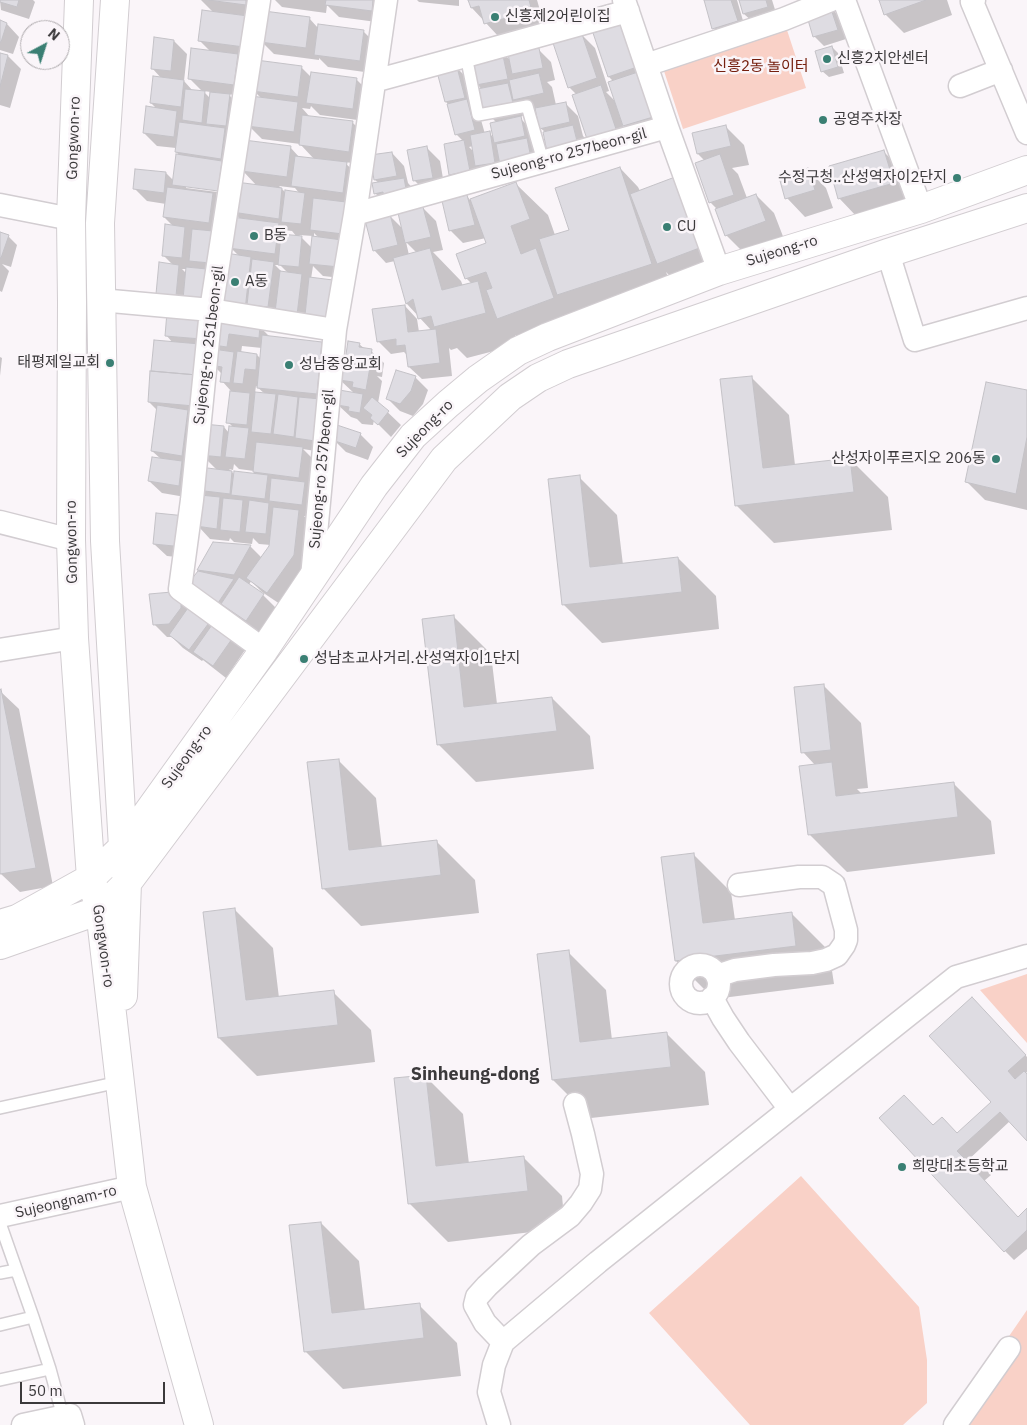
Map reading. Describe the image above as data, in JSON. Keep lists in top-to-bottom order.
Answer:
{
  "streets": {
    "main road": ["Gongwon-ro", "Sujeong-ro"],
    "street": ["Sujeong-ro 257beon-gil", "Sujeong-ro 251beon-gil", "Sujeongnam-ro"]
  },
  "crossings": [
    ["Gongwon-ro", "Sujeong-ro"],
    ["Gongwon-ro", "Sujeongnam-ro"],
    ["Sujeong-ro 257beon-gil", "Sujeong-ro"],
    ["Sujeong-ro", "Sujeong-ro 251beon-gil"]
  ],
  "districts": ["Sinheung-dong"],
  "parks": ["신흥2동 놀이터"],
  "places": [
    "신흥제2어린이집",
    "신흥2치안센터",
    "공영주차장",
    "수정구청..산성역자이2단지",
    "CU",
    "B동",
    "A동",
    "태평제일교회",
    "성남중앙교회",
    "산성자이푸르지오 206동",
    "성남초교사거리.산성역자이1단지",
    "희망대초등학교"
  ],
  "scale_bar": "50 m",
  "north": "top right"
}
